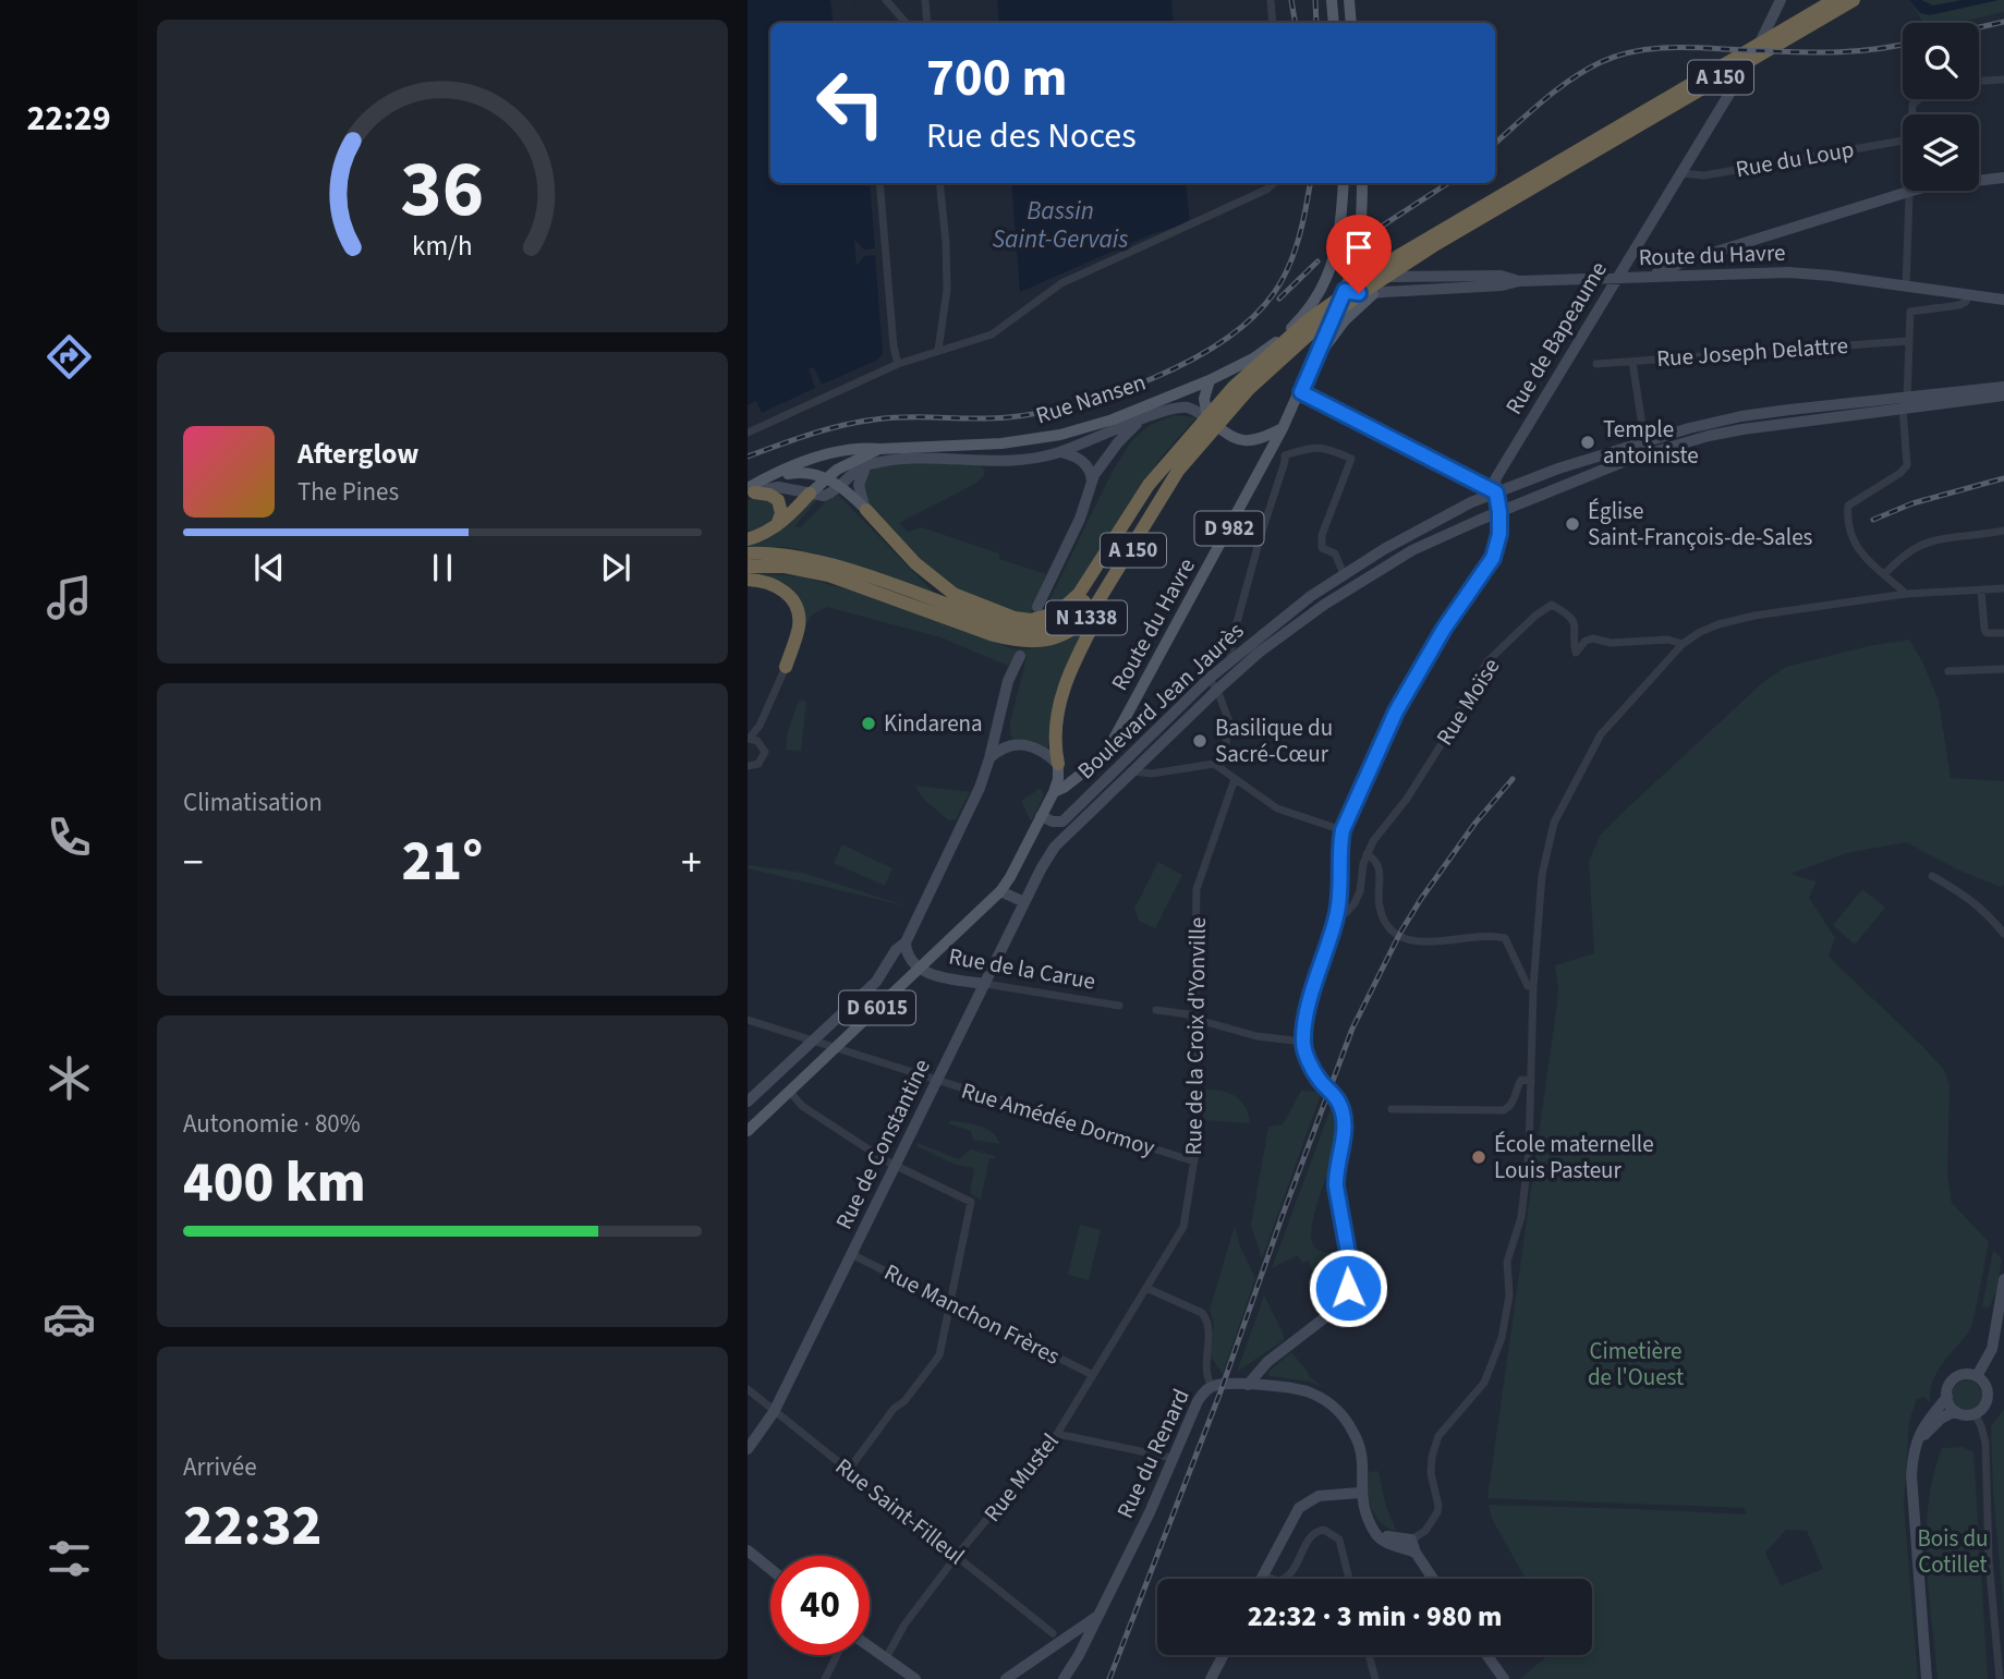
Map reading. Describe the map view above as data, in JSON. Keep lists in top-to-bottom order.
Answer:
{
  "streets": {
    "highway": ["A 150", "N 1338"],
    "main road": [
      "Route du Havre",
      "Rue Nansen",
      "D 982",
      "D 6015"
    ],
    "street": [
      "Rue du Loup",
      "Rue de Bapeaume",
      "Rue Joseph Delattre",
      "Boulevard Jean Jaurès",
      "Rue Moïse",
      "Rue de la Carue",
      "Rue de la Croix d'Yonville",
      "Rue Amédée Dormoy",
      "Rue de Constantine",
      "Rue Manchon Frères",
      "Rue du Renard",
      "Rue Mustel",
      "Rue Saint-Filleul"
    ]
  },
  "crossings": [
    ["A 150", "Rue Nansen"],
    ["A 150", "N 1338"],
    ["A 150", "D 6015"],
    ["Rue du Loup", "Rue de Bapeaume"],
    ["Route du Havre", "Rue de Bapeaume"],
    ["Route du Havre", "Rue Nansen"],
    ["Route du Havre", "D 982"],
    ["Route du Havre", "D 6015"],
    ["Rue de Bapeaume", "Boulevard Jean Jaurès"],
    ["Boulevard Jean Jaurès", "D 6015"],
    ["Boulevard Jean Jaurès", "Rue de Constantine"],
    ["Rue de la Carue", "D 6015"],
    ["Rue de la Carue", "Rue de Constantine"],
    ["D 6015", "Rue Amédée Dormoy"],
    ["Rue de la Croix d'Yonville", "Rue Amédée Dormoy"],
    ["Rue de la Croix d'Yonville", "Rue Mustel"],
    ["Rue Amédée Dormoy", "Rue de Constantine"],
    ["Rue de Constantine", "Rue Manchon Frères"],
    ["Rue de Constantine", "Rue Saint-Filleul"],
    ["Rue Manchon Frères", "Rue Mustel"],
    ["Rue Mustel", "Rue Saint-Filleul"]
  ],
  "water": ["Bassin Saint-Gervais"],
  "parks": ["Cimetière de l'Ouest", "Bois du Cotillet"],
  "places": [
    "Temple antoiniste",
    "Église Saint-François-de-Sales",
    "Kindarena",
    "Basilique du Sacré-Cœur",
    "École maternelle Louis Pasteur"
  ],
  "page": {
    "tabs": "22:29",
    "turn": ["700 m", "Rue des Noces"],
    "song": ["Afterglow", "The Pines"],
    "tile": [
      "Climatisation",
      ["Autonomie · 80%", "400 km"],
      ["Arrivée", "22:32"]
    ],
    "heat": ["−", "21°", "+"],
    "limit": "40",
    "trip": "22:32 · 3 min · 980 m",
    "gauge": ["36", "km/h"]
  }
}
